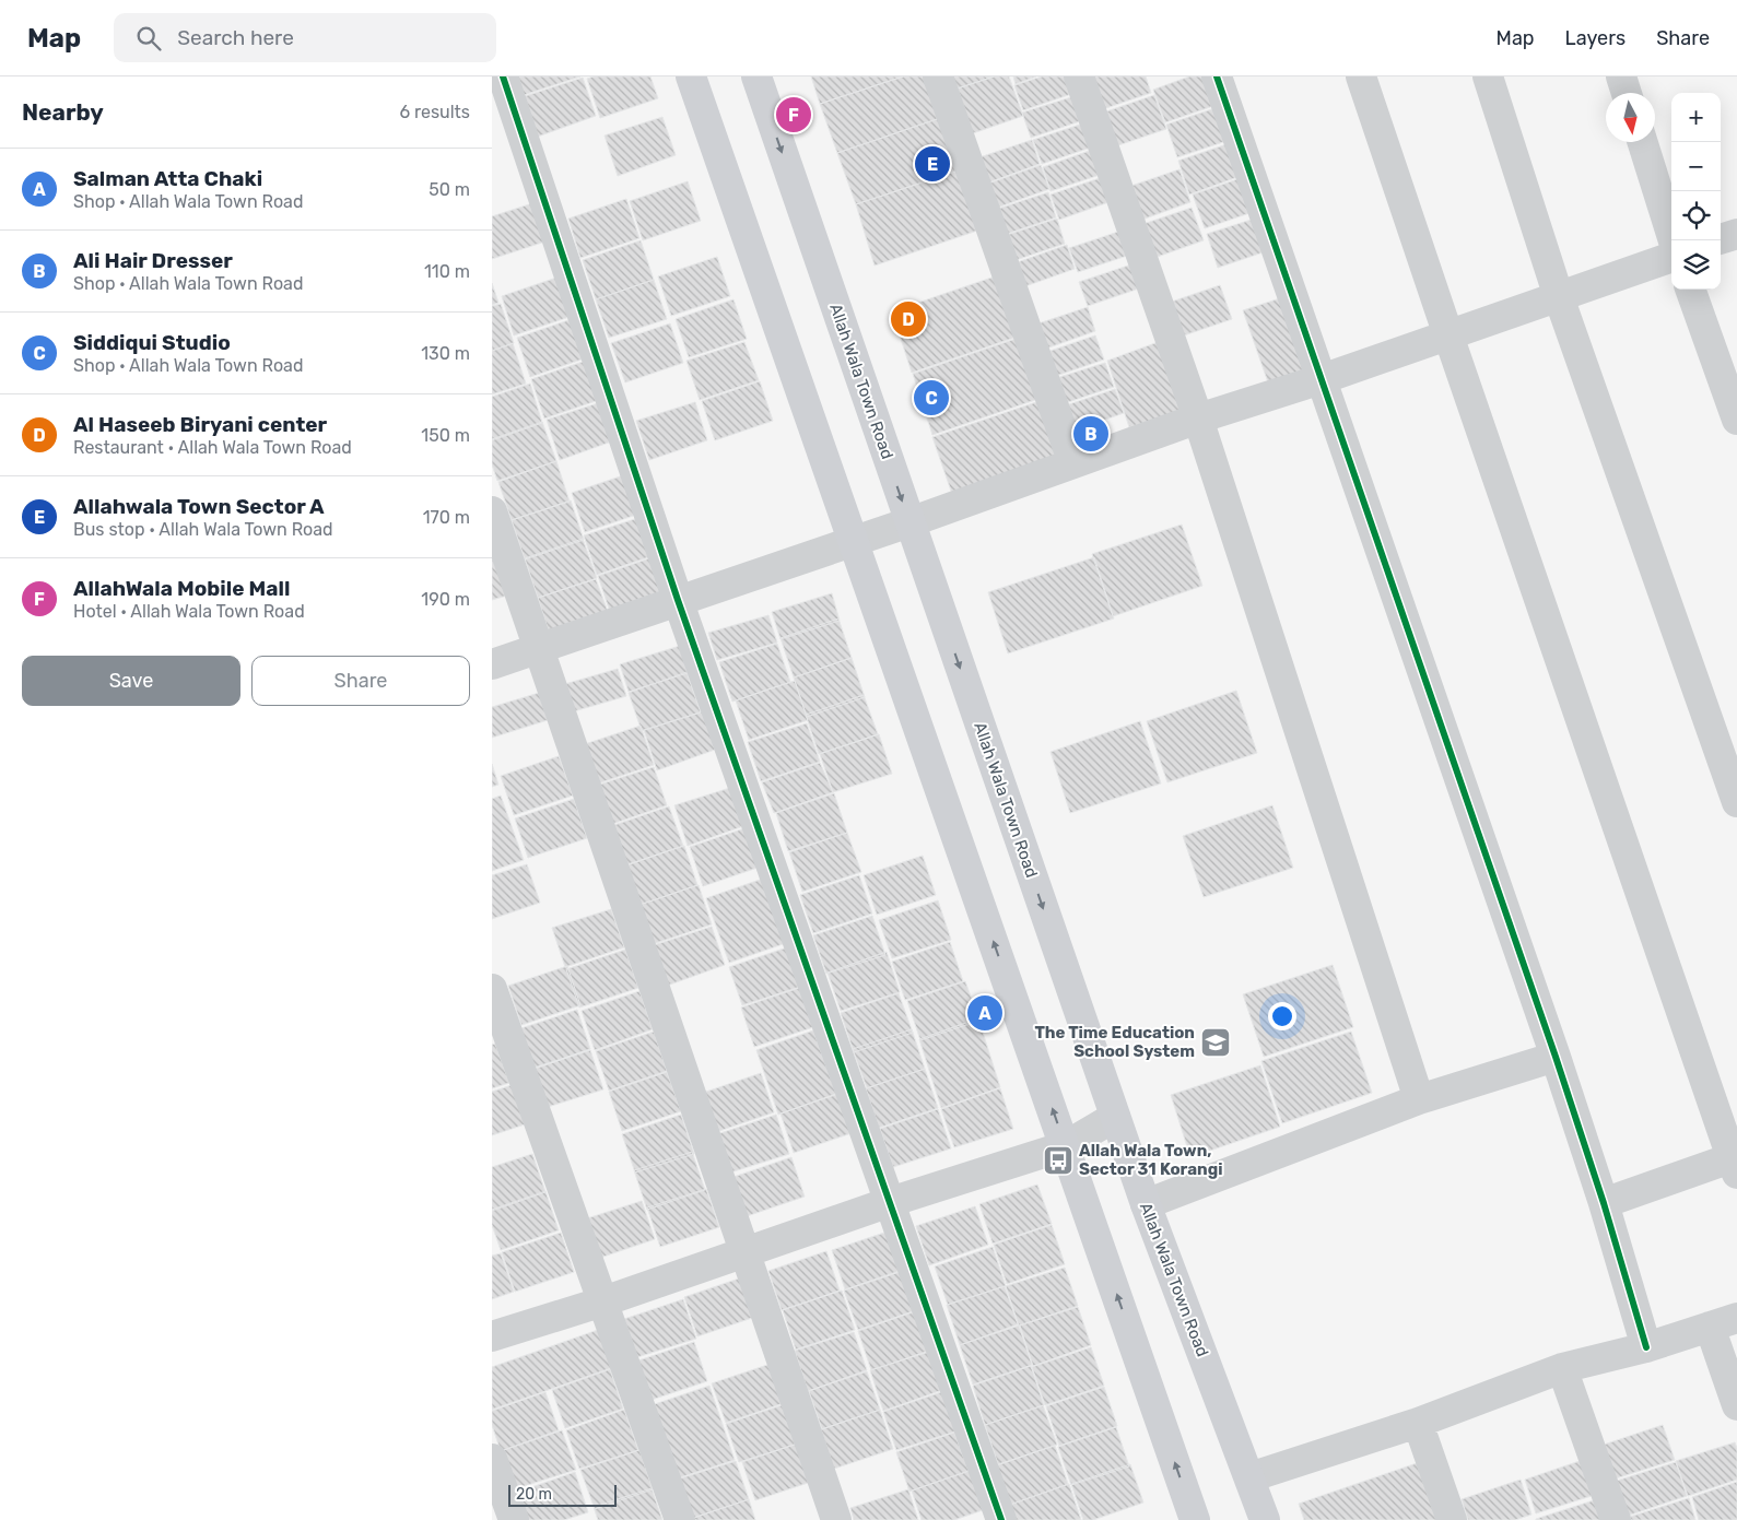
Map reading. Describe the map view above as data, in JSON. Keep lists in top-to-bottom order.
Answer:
{
  "streets": {
    "main road": ["Allah Wala Town Road"]
  },
  "places": {
    "school or university": ["The Time Education School System"],
    "bus stop": ["Allah Wala Town, Sector 31 Korangi"]
  },
  "scale_bar": "20 m",
  "north": "bottom",
  "page": {
    "header": "Map",
    "search": "Search here",
    "nav": ["Map", "Layers", "Share"],
    "heading": ["Nearby", "6 results"],
    "map_buttons": ["+", "−"],
    "pins": [
      "F",
      "E",
      "D",
      "C",
      "B",
      "A"
    ],
    "list": [
      {
        "mark": "A",
        "name": "Salman Atta Chaki",
        "note": "Shop · Allah Wala Town Road",
        "value": "50 m"
      },
      {
        "mark": "B",
        "name": "Ali Hair Dresser",
        "note": "Shop · Allah Wala Town Road",
        "value": "110 m"
      },
      {
        "mark": "C",
        "name": "Siddiqui Studio",
        "note": "Shop · Allah Wala Town Road",
        "value": "130 m"
      },
      {
        "mark": "D",
        "name": "Al Haseeb Biryani center",
        "note": "Restaurant · Allah Wala Town Road",
        "value": "150 m"
      },
      {
        "mark": "E",
        "name": "Allahwala Town Sector A",
        "note": "Bus stop · Allah Wala Town Road",
        "value": "170 m"
      },
      {
        "mark": "F",
        "name": "AllahWala Mobile Mall",
        "note": "Hotel · Allah Wala Town Road",
        "value": "190 m"
      }
    ],
    "buttons": ["Save", "Share"],
    "scale": "20 m"
  }
}
